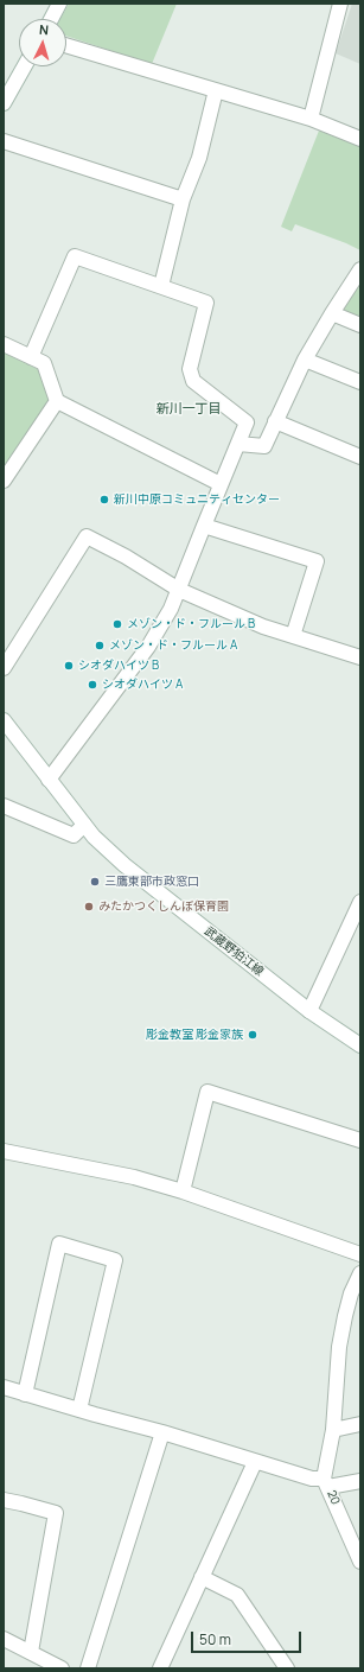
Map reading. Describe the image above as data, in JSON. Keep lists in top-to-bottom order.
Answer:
{
  "streets": {
    "street": ["武蔵野狛江線", "20"]
  },
  "districts": ["新川一丁目"],
  "places": [
    "新川中原コミュニティセンター",
    "メゾン・ド・フルール B",
    "メゾン・ド・フルール A",
    "シオダハイツ B",
    "シオダハイツ A",
    "三鷹東部市政窓口",
    "みたかつくしんぼ保育園",
    "彫金教室 彫金家族"
  ],
  "scale_bar": "50 m",
  "north": "top"
}
